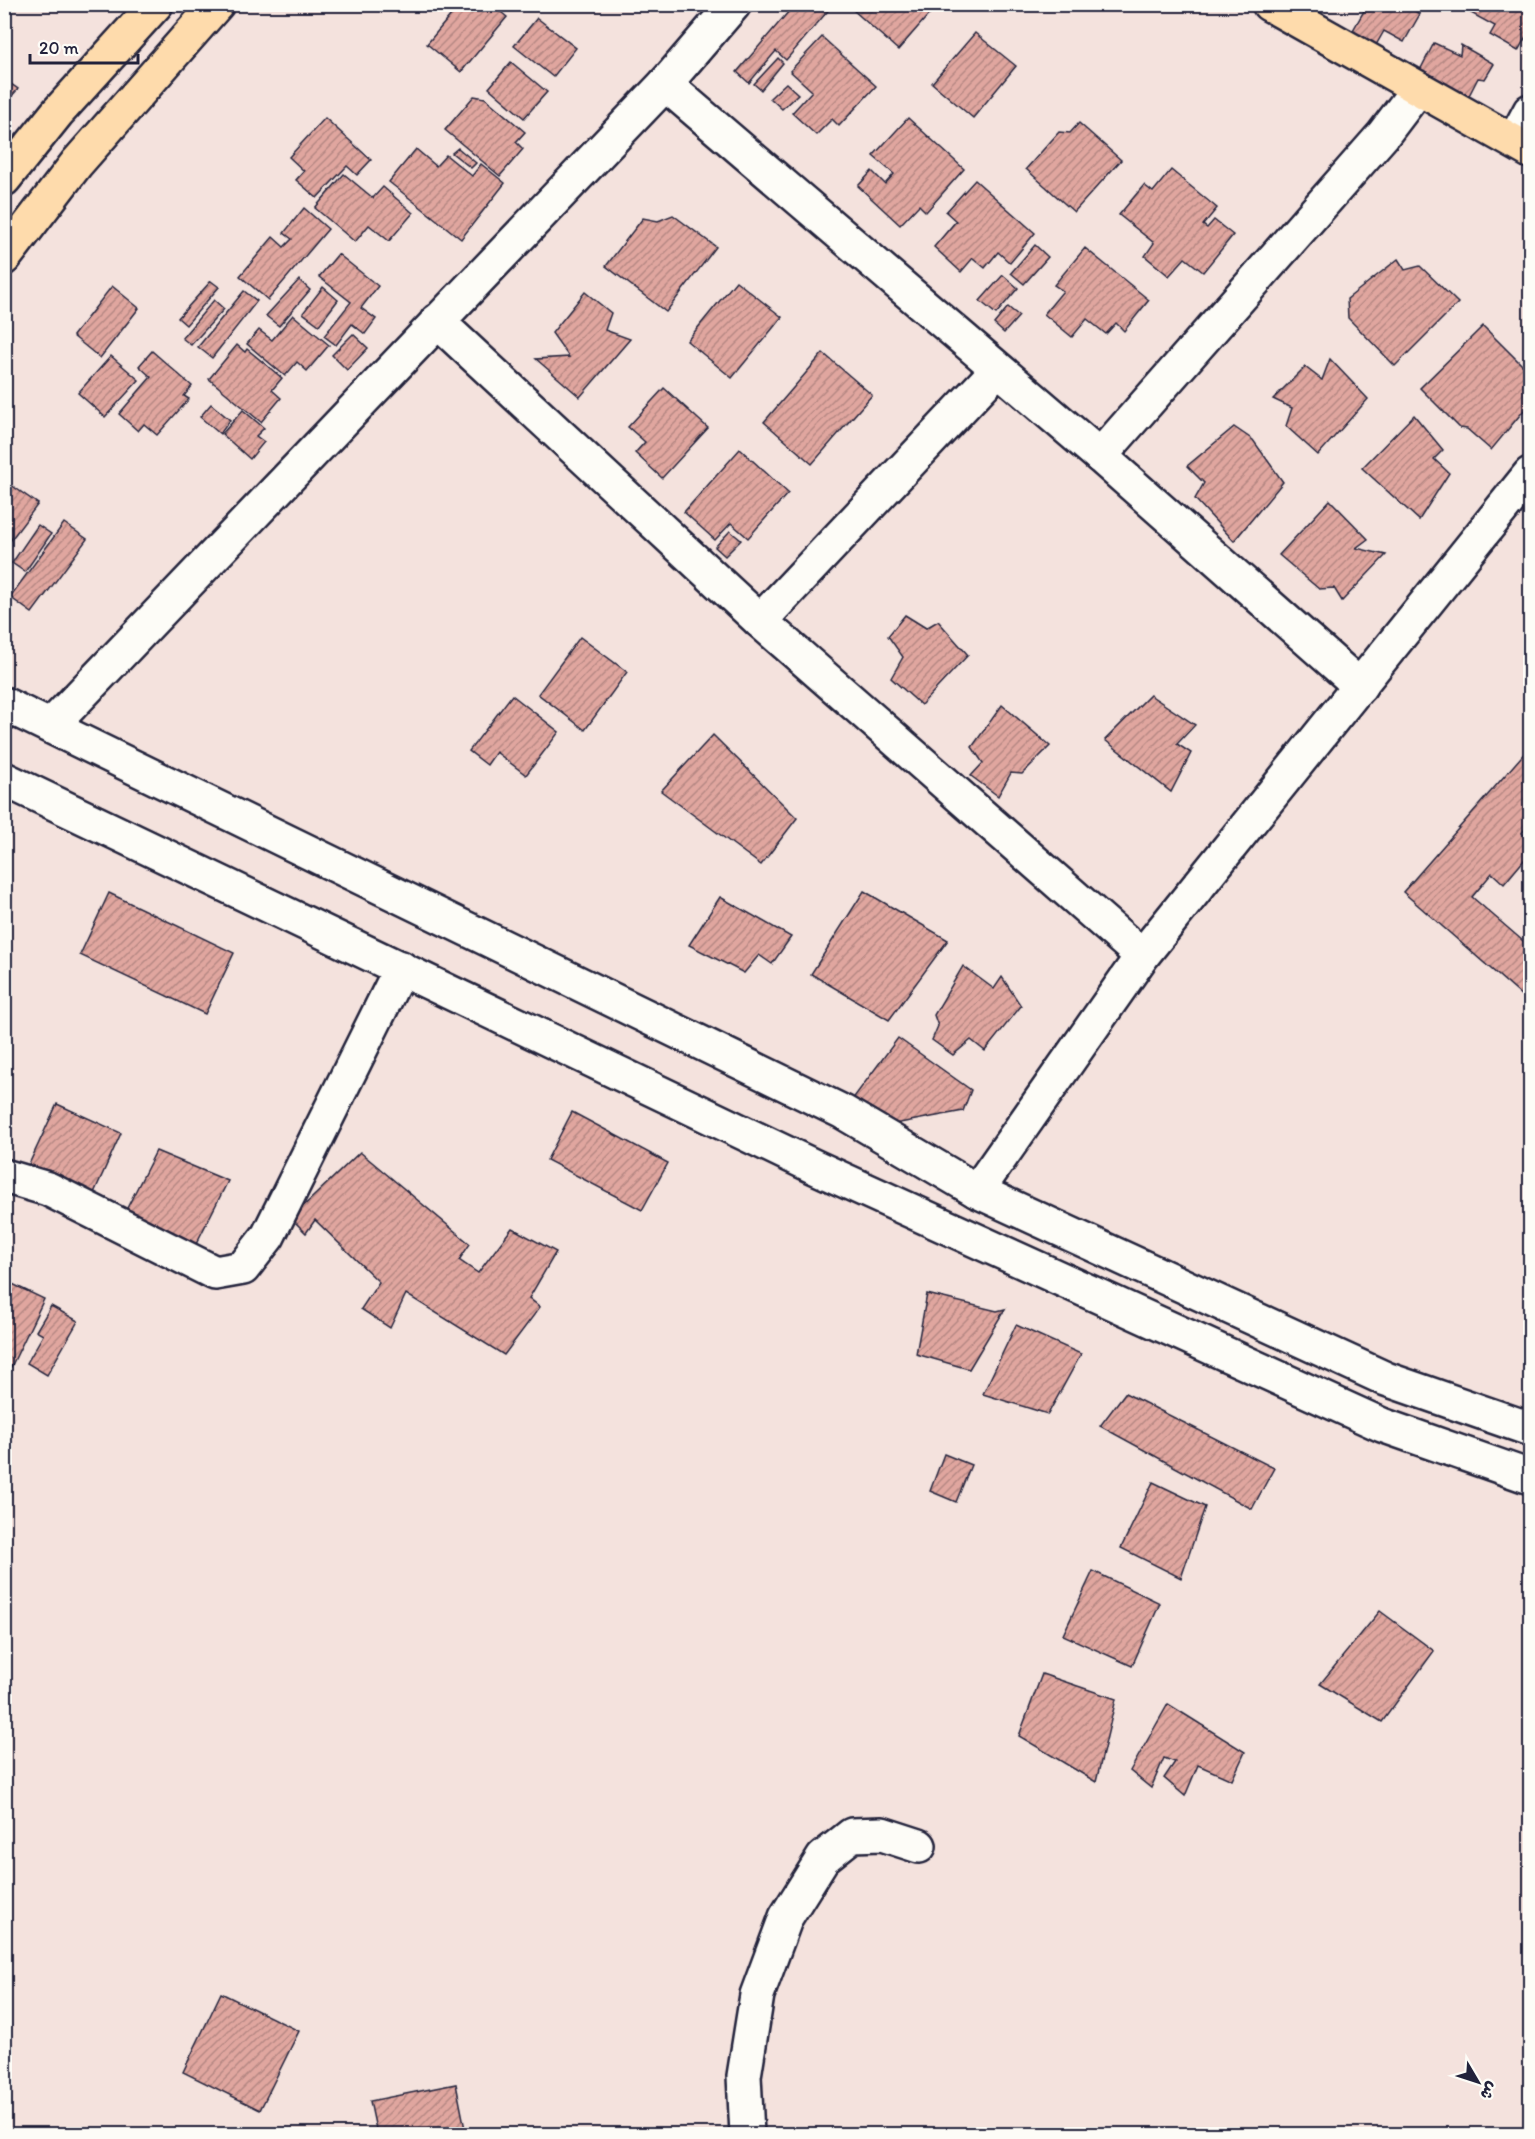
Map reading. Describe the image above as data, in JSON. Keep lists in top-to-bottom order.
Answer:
{
  "scale_bar": "20 m",
  "north": "bottom right"
}
